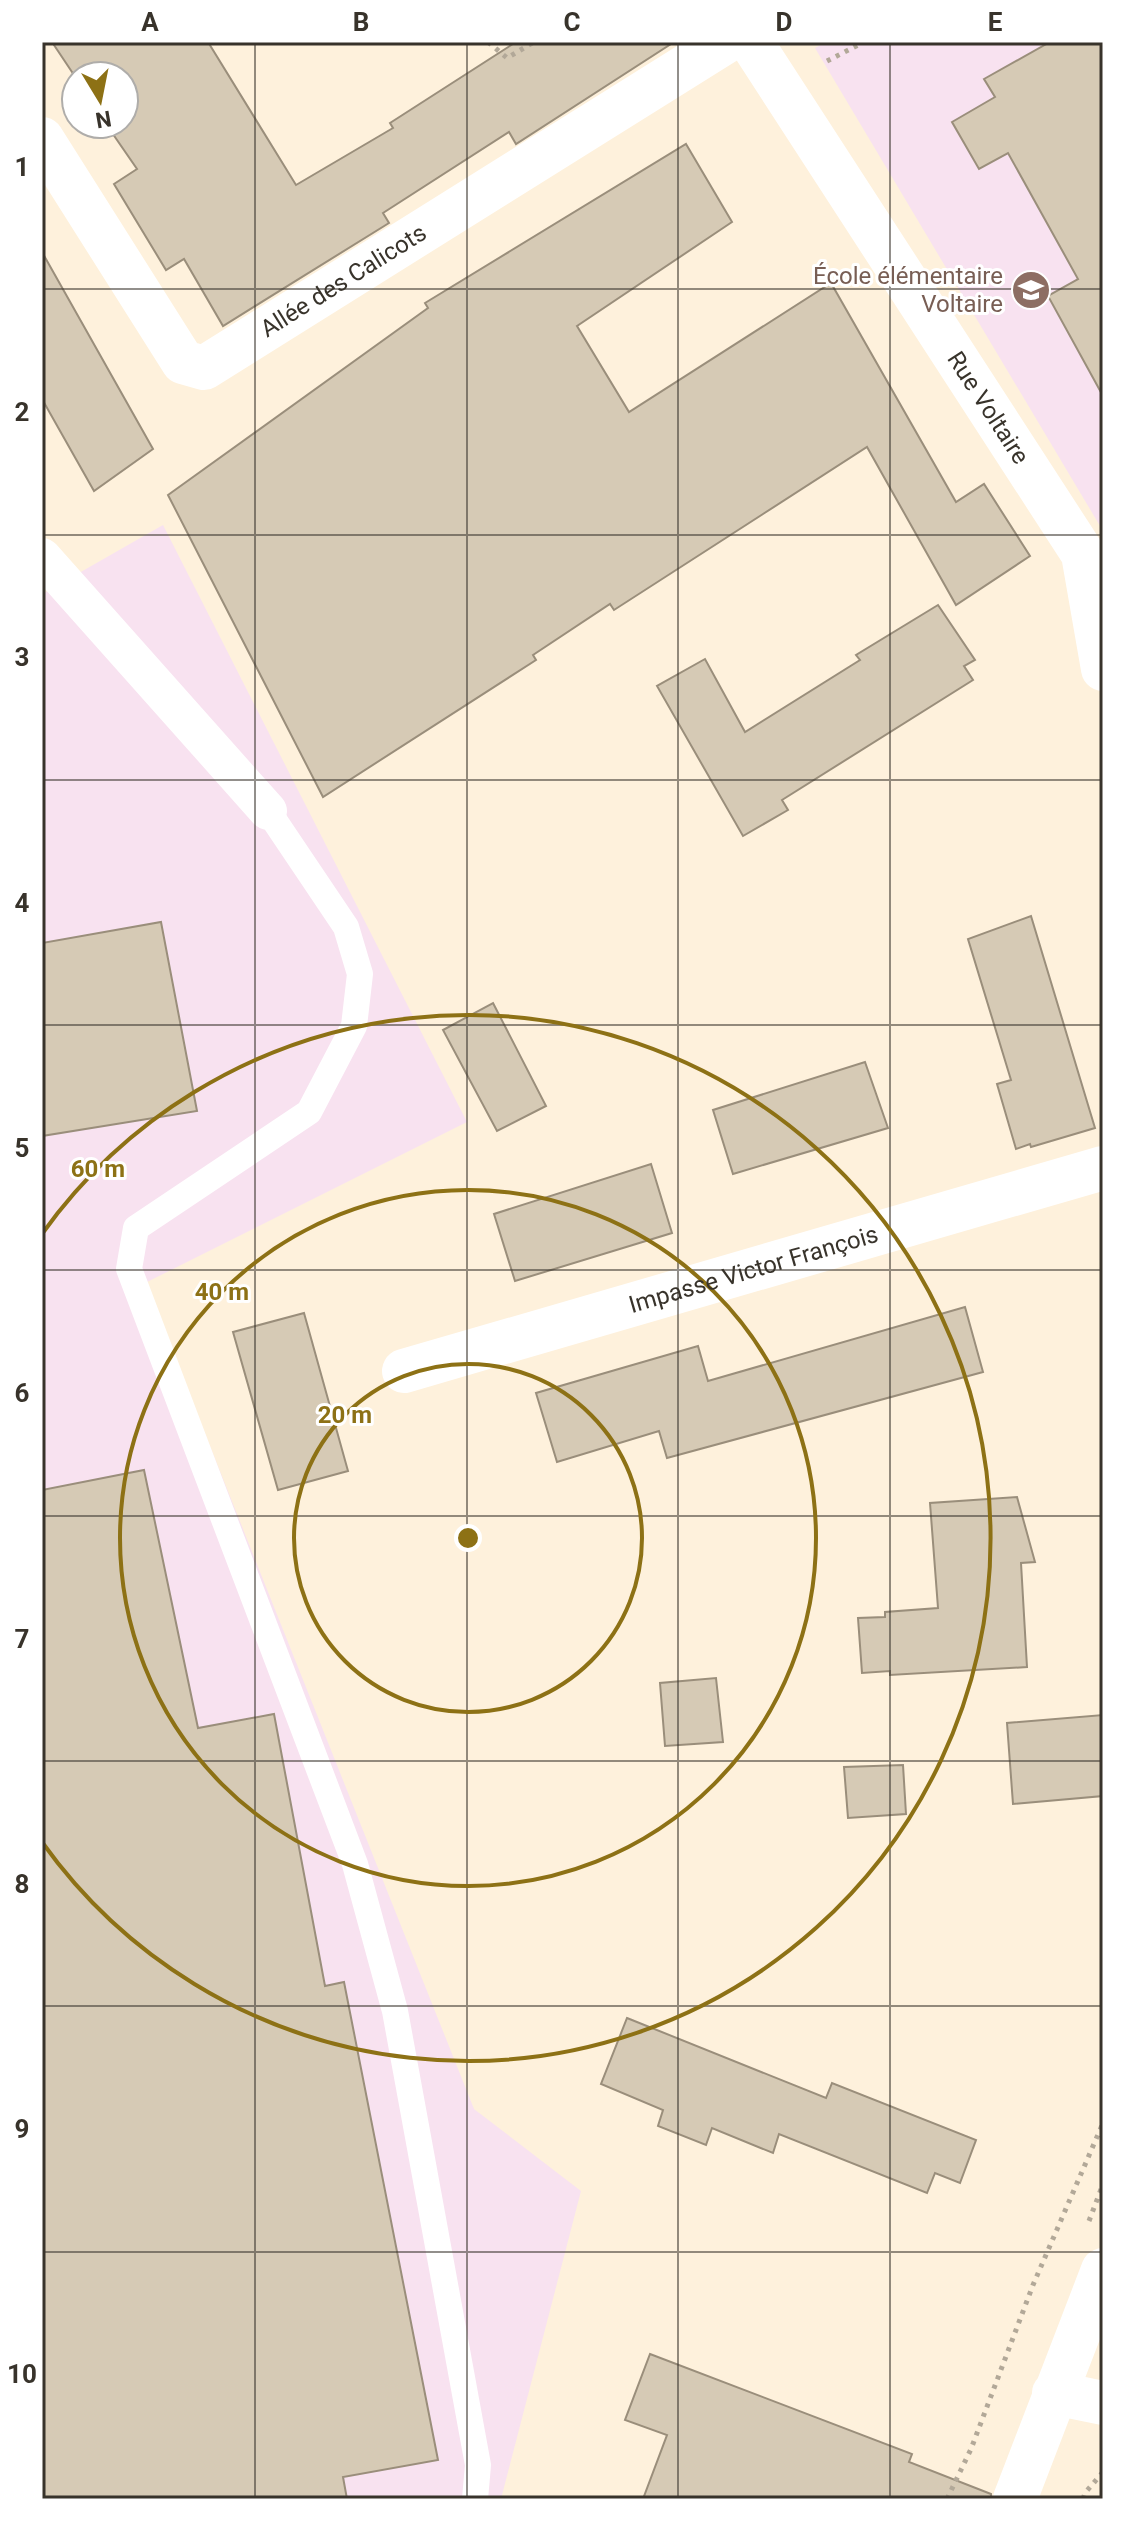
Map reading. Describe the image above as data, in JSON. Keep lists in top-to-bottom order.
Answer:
{
  "streets": {
    "street": ["Allée des Calicots", "Rue Voltaire", "Impasse Victor François"]
  },
  "places": {
    "school or university": ["École élémentaire Voltaire"]
  },
  "north": "bottom",
  "grid": {
    "columns": [
      "A",
      "B",
      "C",
      "D",
      "E"
    ],
    "rows": [
      "1",
      "2",
      "3",
      "4",
      "5",
      "6",
      "7",
      "8",
      "9",
      "10"
    ]
  },
  "rings": ["60 m", "40 m", "20 m"]
}
